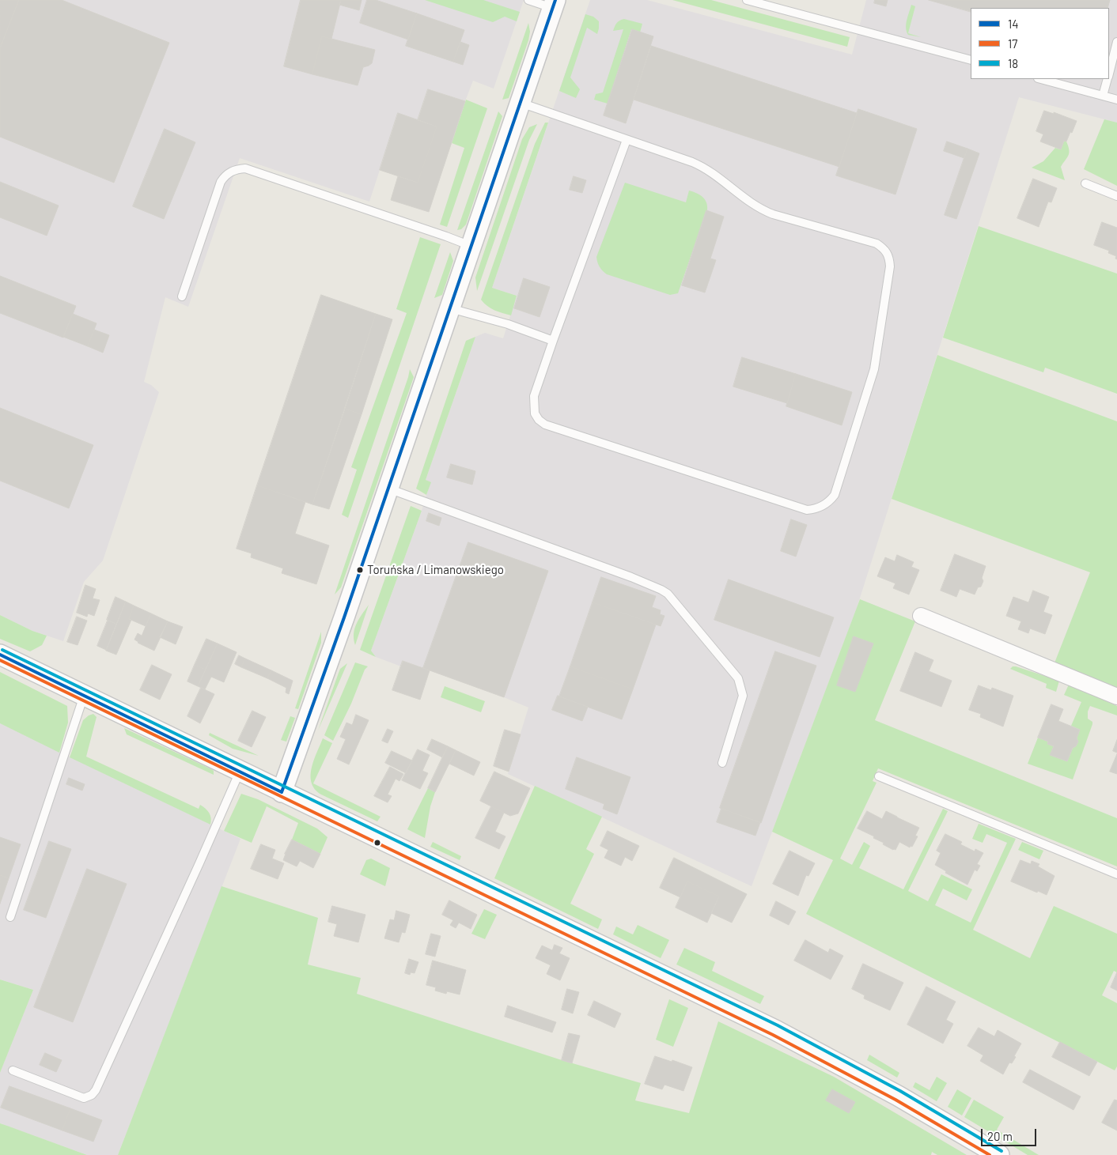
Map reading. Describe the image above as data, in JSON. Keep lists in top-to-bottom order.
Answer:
{
  "places": ["Toruńska / Limanowskiego"],
  "lines": ["transit line 14", "transit line 18", "transit line 17"],
  "legend": ["14", "17", "18"],
  "scale_bar": "20 m"
}
